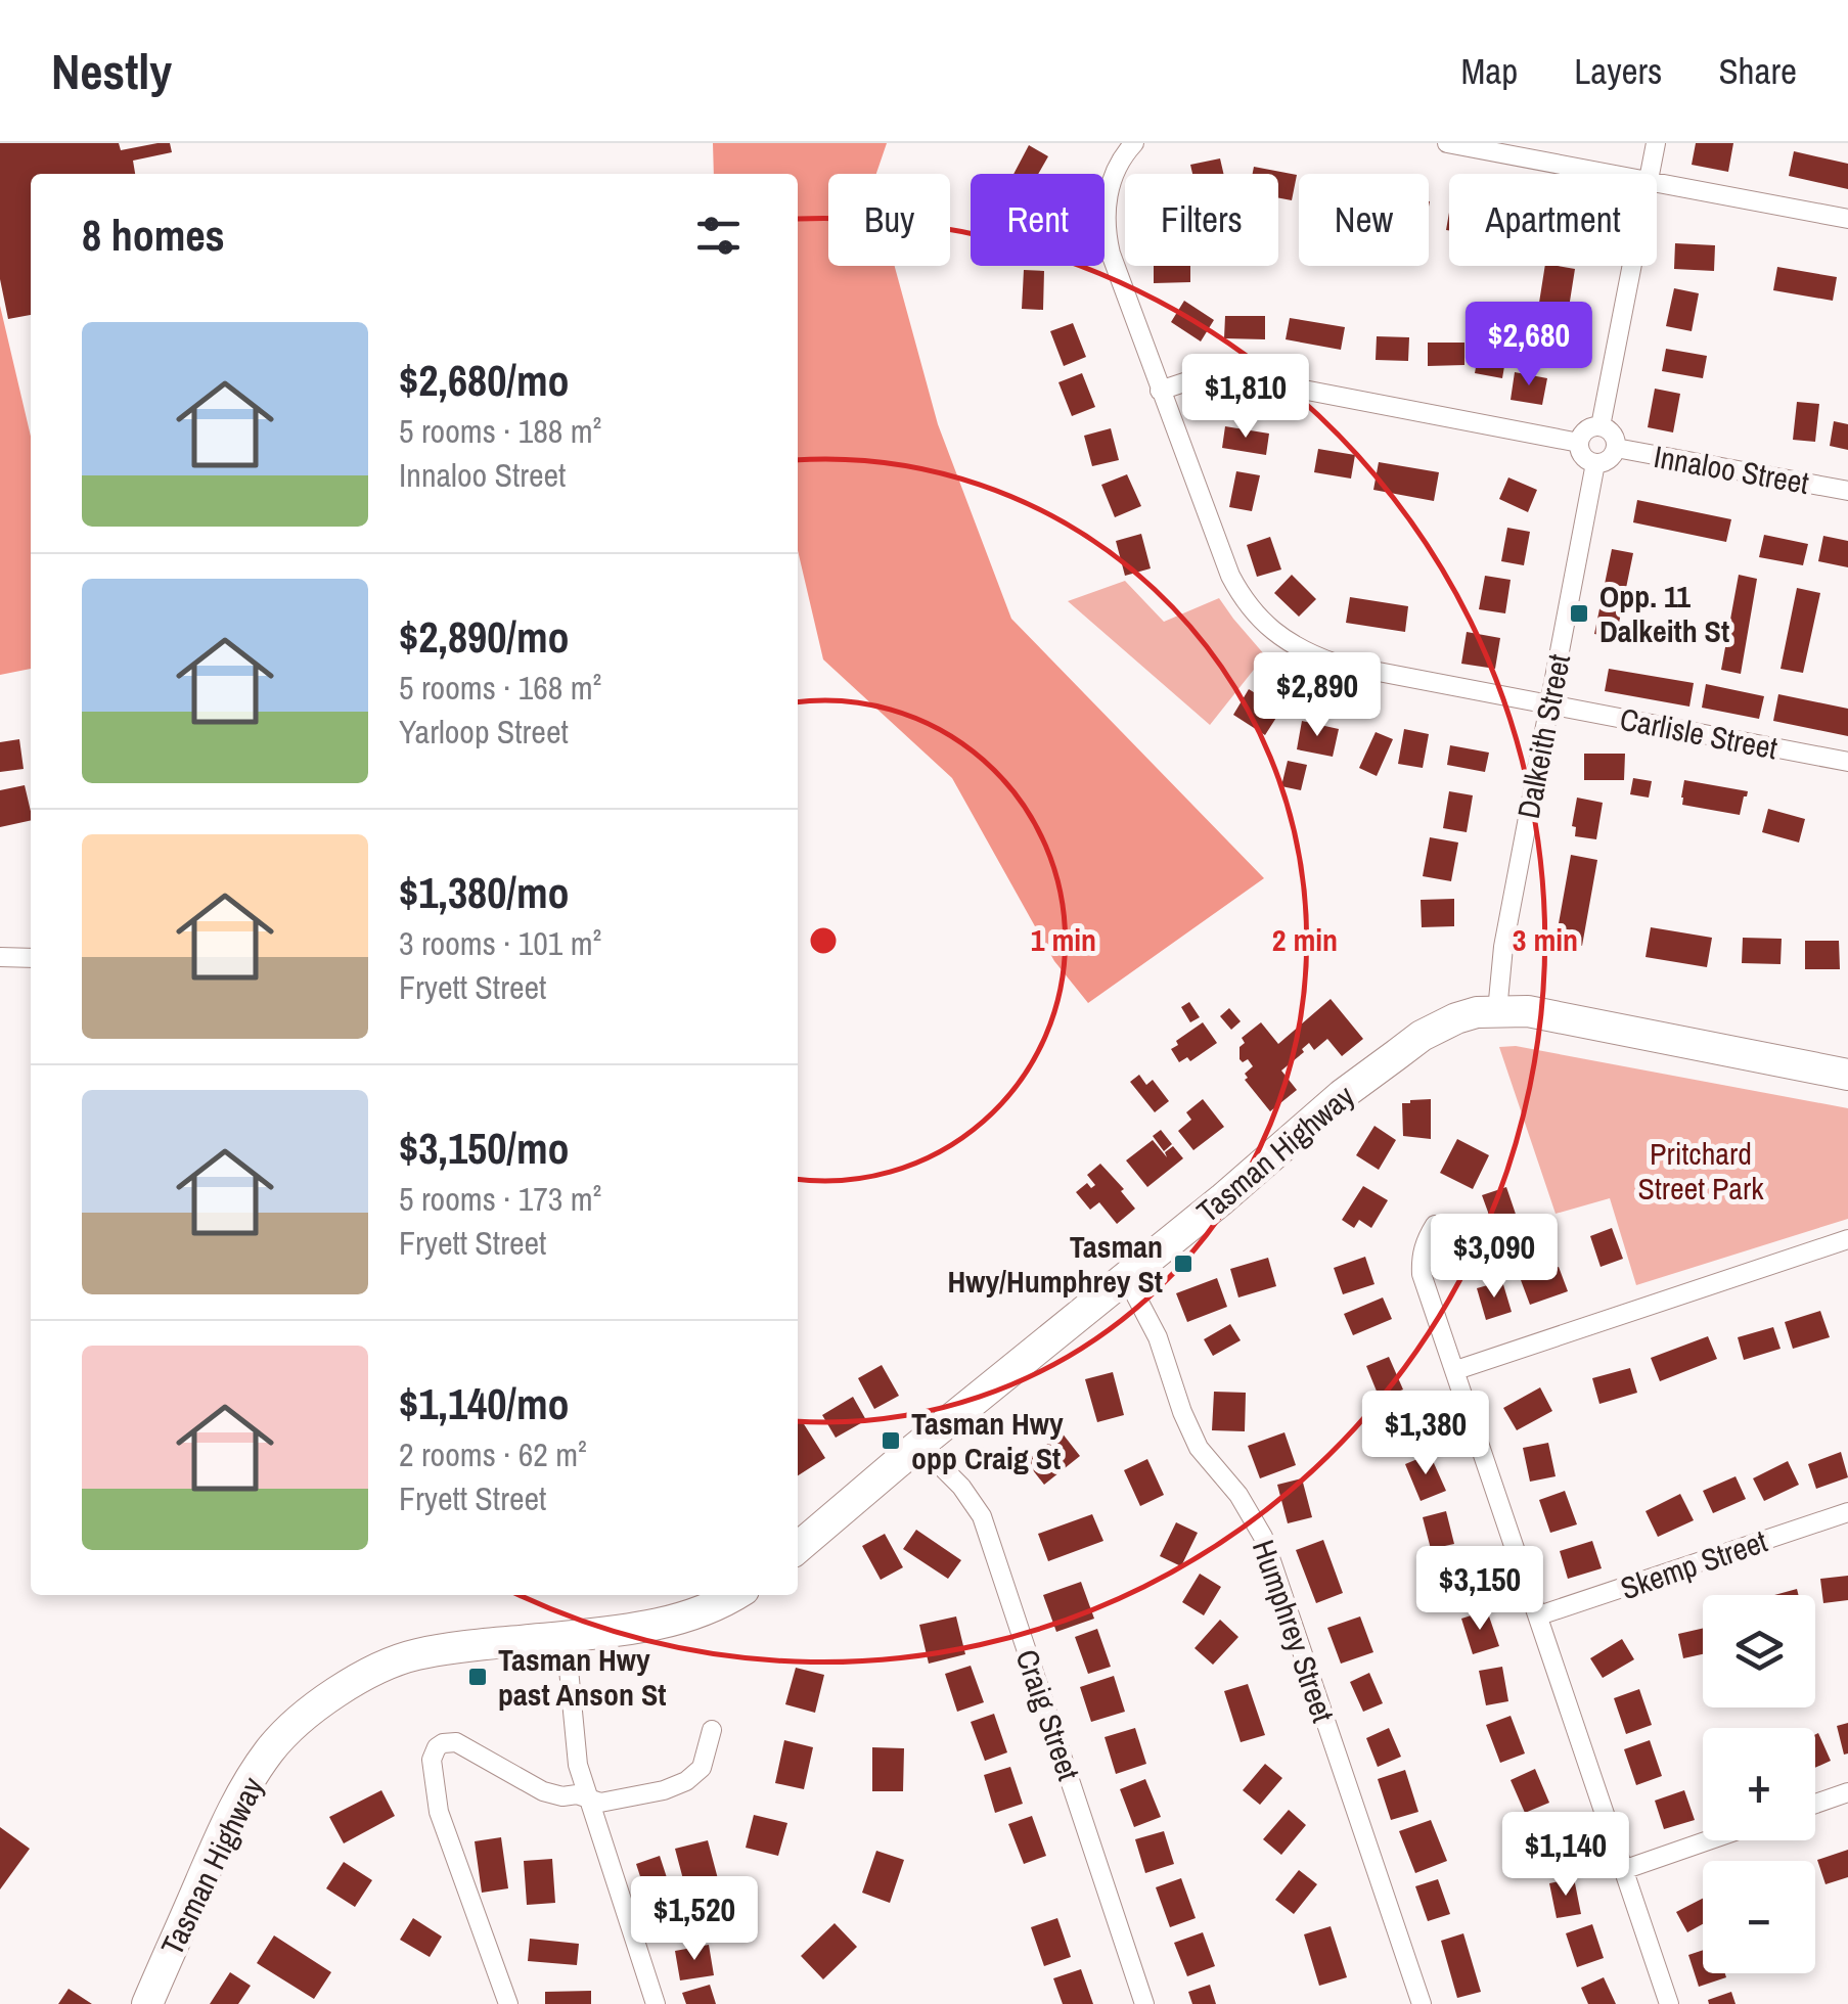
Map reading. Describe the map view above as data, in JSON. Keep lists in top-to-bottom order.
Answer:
{
  "streets": {
    "highway": ["Tasman Highway"],
    "street": [
      "Innaloo Street",
      "Carlisle Street",
      "Dalkeith Street",
      "Skemp Street",
      "Humphrey Street",
      "Craig Street"
    ]
  },
  "crossings": [
    ["Innaloo Street", "Dalkeith Street"],
    ["Carlisle Street", "Dalkeith Street"],
    ["Dalkeith Street", "Tasman Highway"],
    ["Tasman Highway", "Humphrey Street"],
    ["Tasman Highway", "Craig Street"]
  ],
  "parks": ["Pritchard Street Park"],
  "places": {
    "transit": [
      "Opp. 11 Dalkeith St",
      "Tasman Hwy/Humphrey St",
      "Tasman Hwy opp Craig St",
      "Tasman Hwy past Anson St"
    ]
  },
  "page": {
    "header": "Nestly",
    "nav": ["Map", "Layers", "Share"],
    "chip": [
      "Buy",
      "Rent",
      "Filters",
      "New",
      "Apartment"
    ],
    "heading": "8 homes",
    "list": [
      {
        "name": "$2,680/mo",
        "note": "5 rooms · 188 m² · Innaloo Street"
      },
      {
        "name": "$2,890/mo",
        "note": "5 rooms · 168 m² · Yarloop Street"
      },
      {
        "name": "$1,380/mo",
        "note": "3 rooms · 101 m² · Fryett Street"
      },
      {
        "name": "$3,150/mo",
        "note": "5 rooms · 173 m² · Fryett Street"
      },
      {
        "name": "$1,140/mo",
        "note": "2 rooms · 62 m² · Fryett Street"
      }
    ],
    "price": [
      "$2,680",
      "$1,810",
      "$2,890",
      "$3,090",
      "$1,380",
      "$3,150",
      "$1,140",
      "$1,520"
    ],
    "map_buttons": ["+", "−"]
  },
  "rings": ["1 min", "2 min", "3 min"]
}
